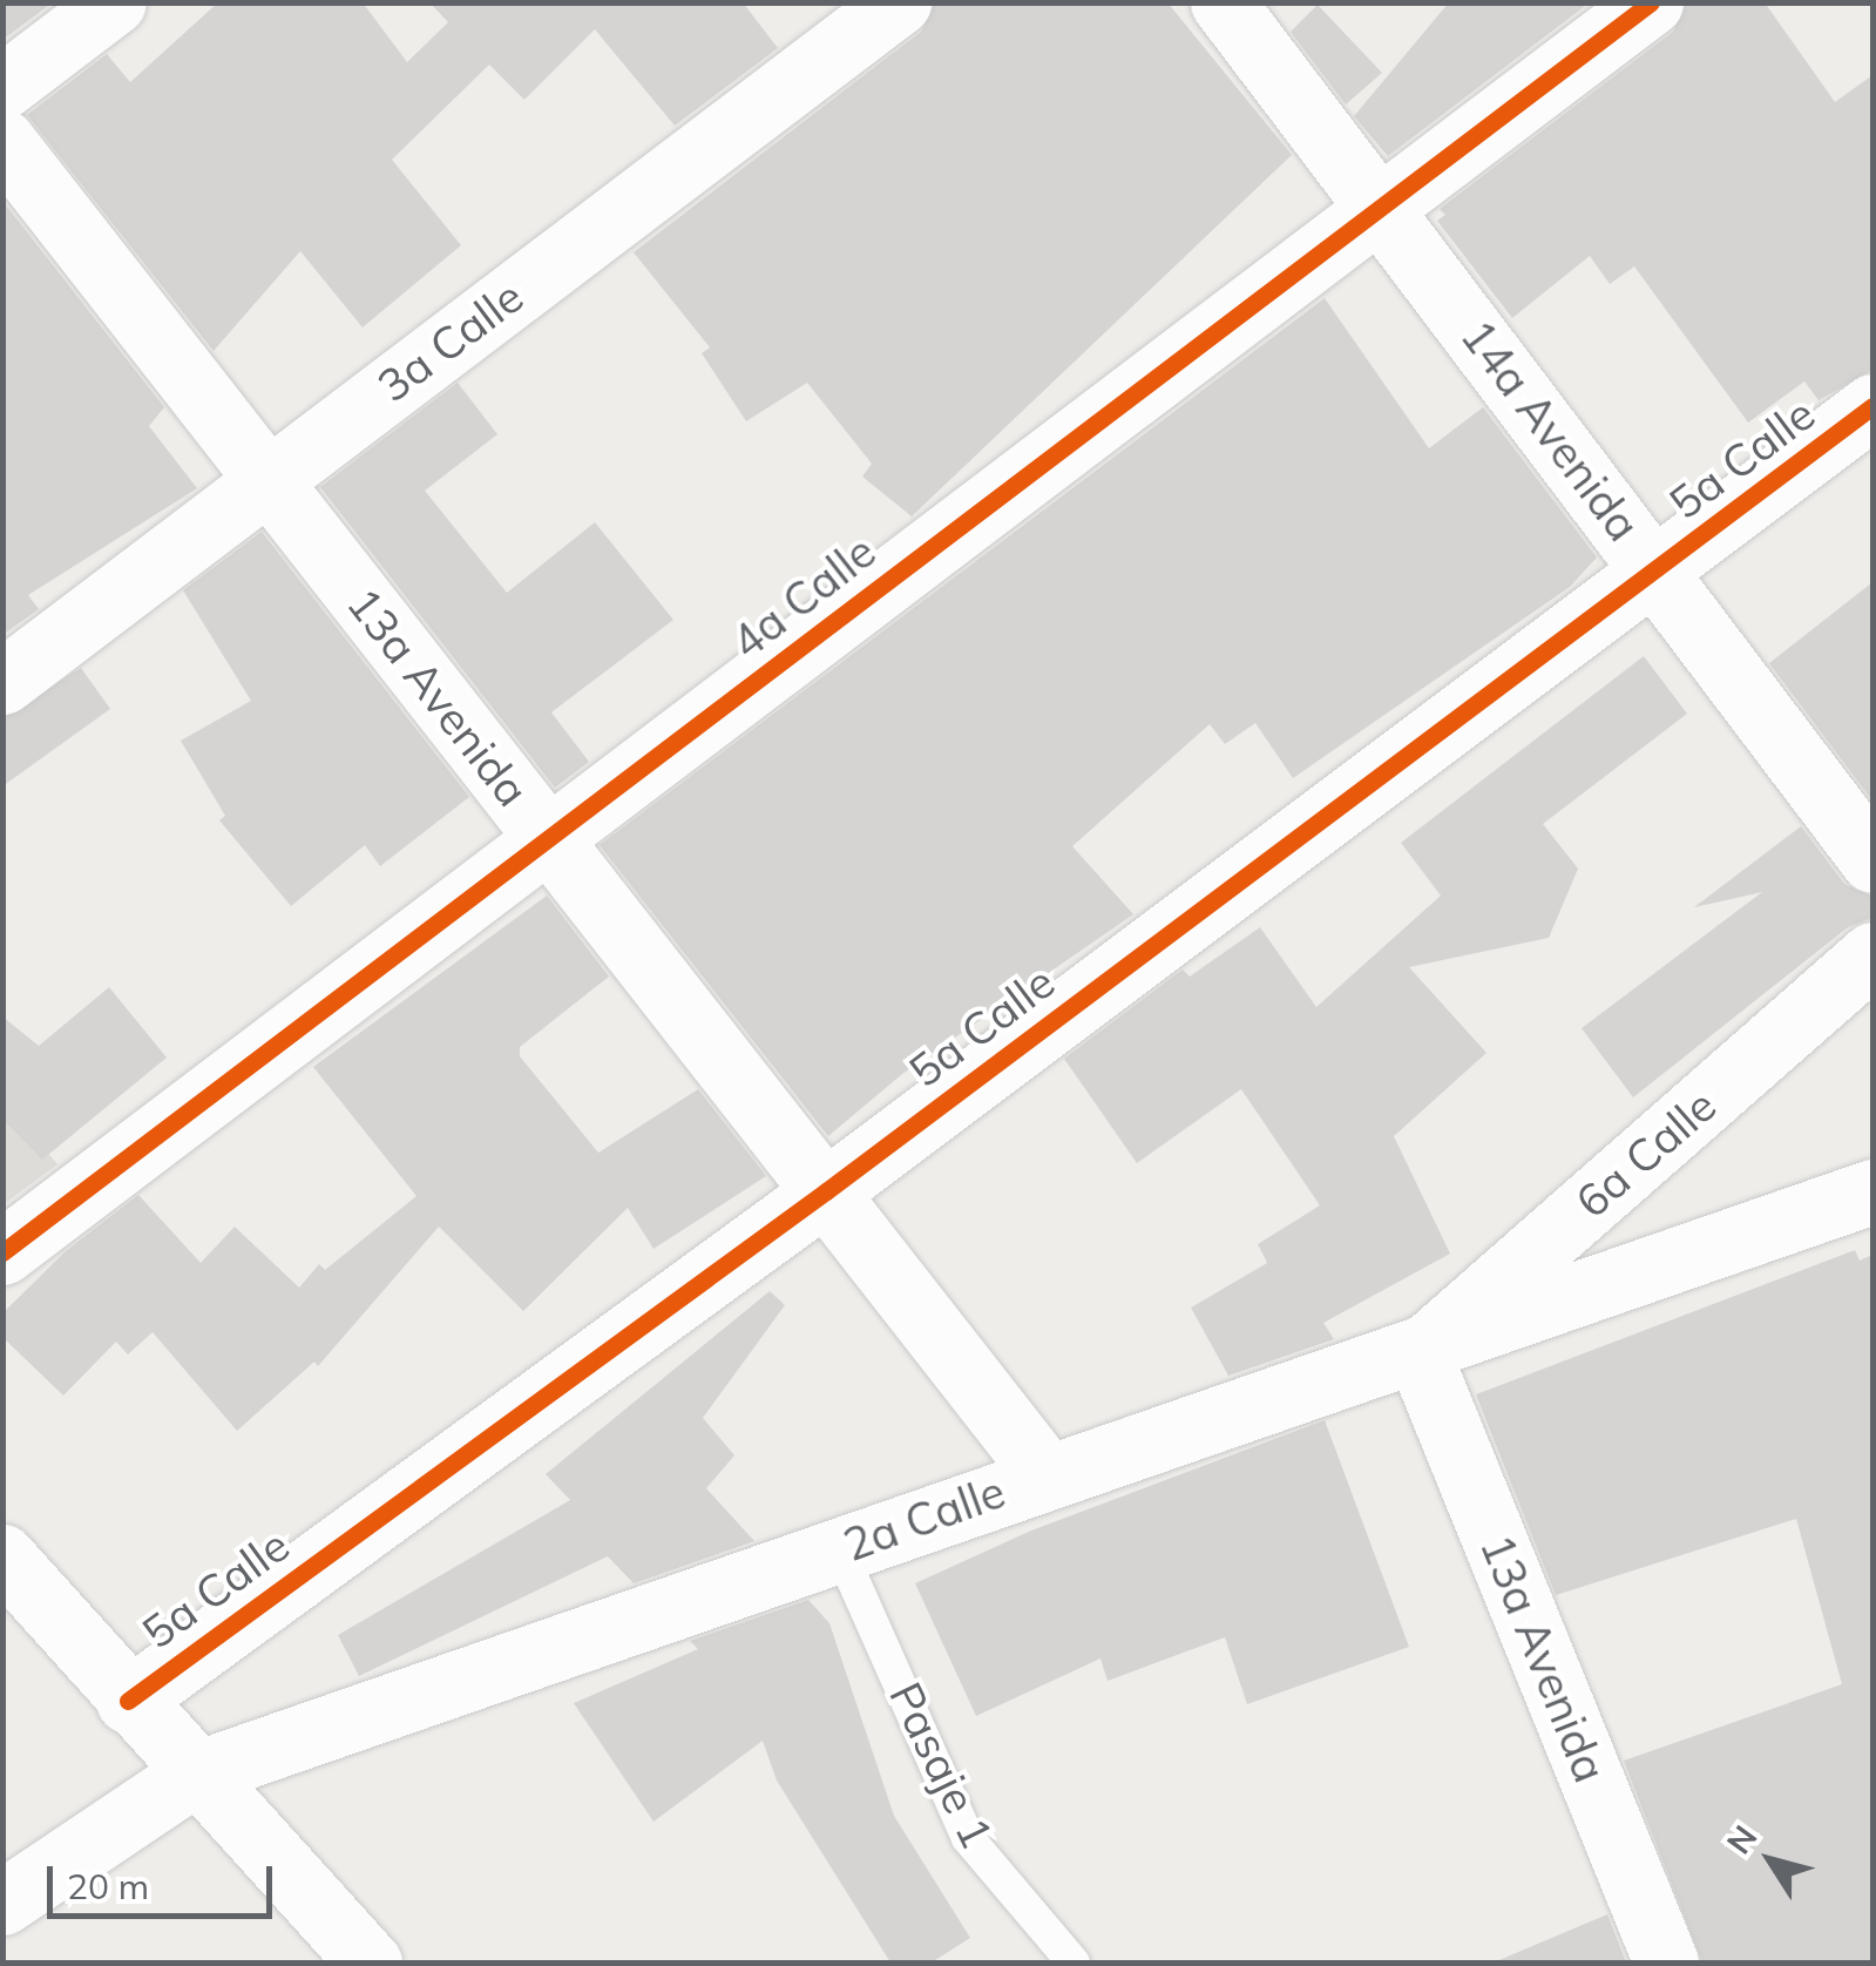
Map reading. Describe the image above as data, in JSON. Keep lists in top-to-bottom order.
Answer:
{
  "streets": {
    "street": [
      "3a Calle",
      "14a Avenida",
      "5a Calle",
      "4a Calle",
      "13a Avenida",
      "6a Calle",
      "2a Calle"
    ],
    "lane": ["Pasaje 1"]
  },
  "crossings": [
    ["3a Calle", "13a Avenida"],
    ["14a Avenida", "5a Calle"],
    ["14a Avenida", "4a Calle"],
    ["5a Calle", "13a Avenida"],
    ["4a Calle", "13a Avenida"],
    ["13a Avenida", "6a Calle"],
    ["13a Avenida", "2a Calle"],
    ["6a Calle", "2a Calle"],
    ["2a Calle", "Pasaje 1"]
  ],
  "scale_bar": "20 m",
  "north": "top left"
}
